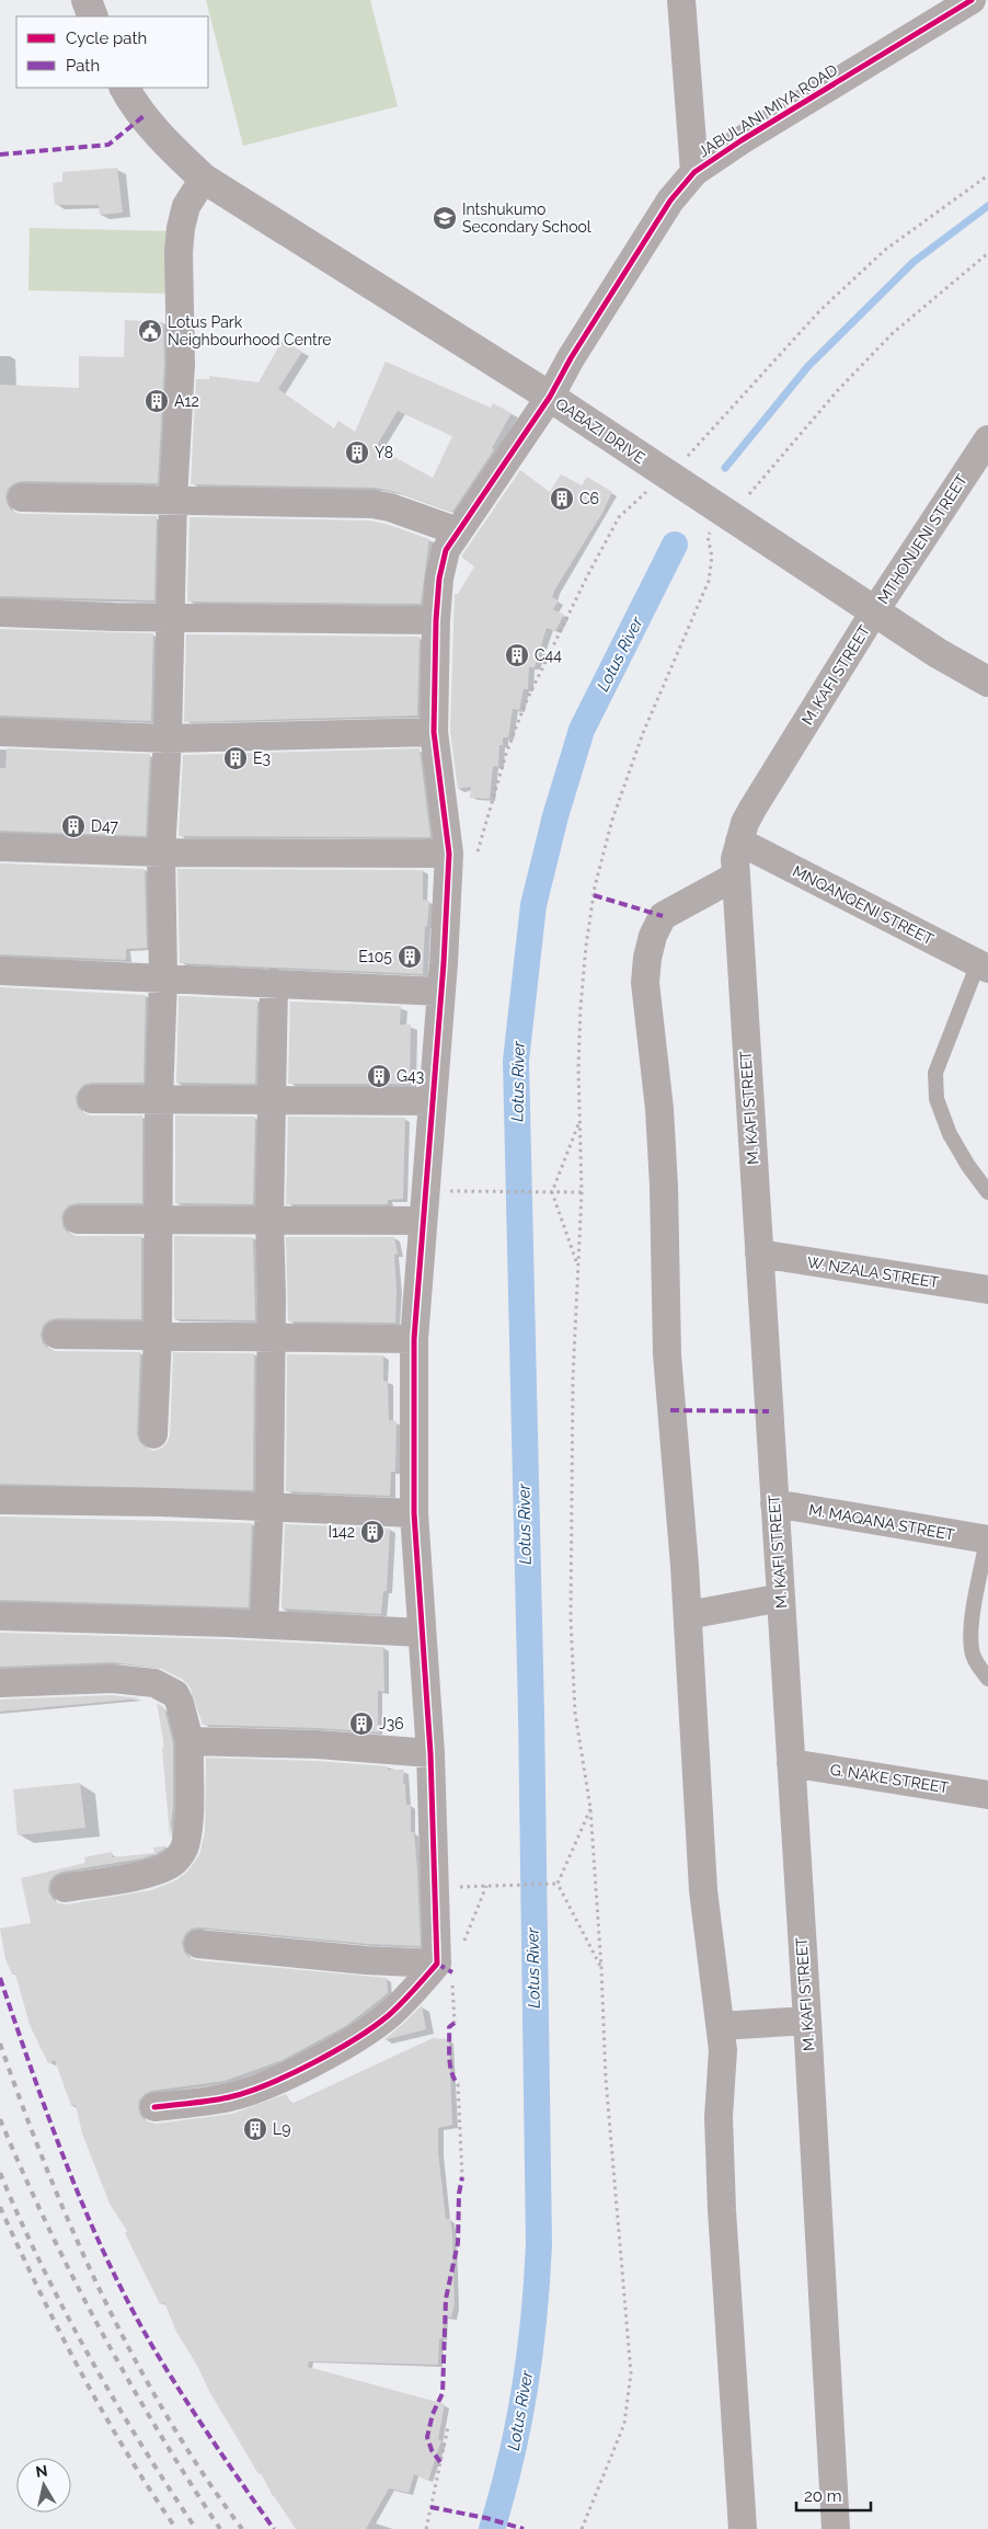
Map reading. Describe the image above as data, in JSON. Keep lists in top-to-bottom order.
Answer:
{
  "streets": {
    "street": [
      "JABULANI MIYA ROAD",
      "QABAZI DRIVE",
      "MTHONJENI STREET",
      "M. KAFI STREET",
      "MNQANQENI STREET",
      "W. NZALA STREET",
      "M. MAQANA STREET",
      "G. NAKE STREET"
    ]
  },
  "crossings": [
    ["JABULANI MIYA ROAD", "QABAZI DRIVE"],
    ["QABAZI DRIVE", "MTHONJENI STREET"],
    ["QABAZI DRIVE", "M. KAFI STREET"],
    ["MTHONJENI STREET", "M. KAFI STREET"],
    ["M. KAFI STREET", "MNQANQENI STREET"],
    ["M. KAFI STREET", "W. NZALA STREET"],
    ["M. KAFI STREET", "M. MAQANA STREET"],
    ["M. KAFI STREET", "G. NAKE STREET"]
  ],
  "water": ["Lotus River"],
  "places": {
    "school or university": ["Intshukumo Secondary School"],
    "public building": ["Lotus Park Neighbourhood Centre"],
    "building": [
      "A12",
      "Y8",
      "C6",
      "C44",
      "E3",
      "D47",
      "E105",
      "G43",
      "I142",
      "J36",
      "L9"
    ]
  },
  "legend": ["Cycle path", "Path"],
  "scale_bar": "20 m",
  "north": "top"
}
